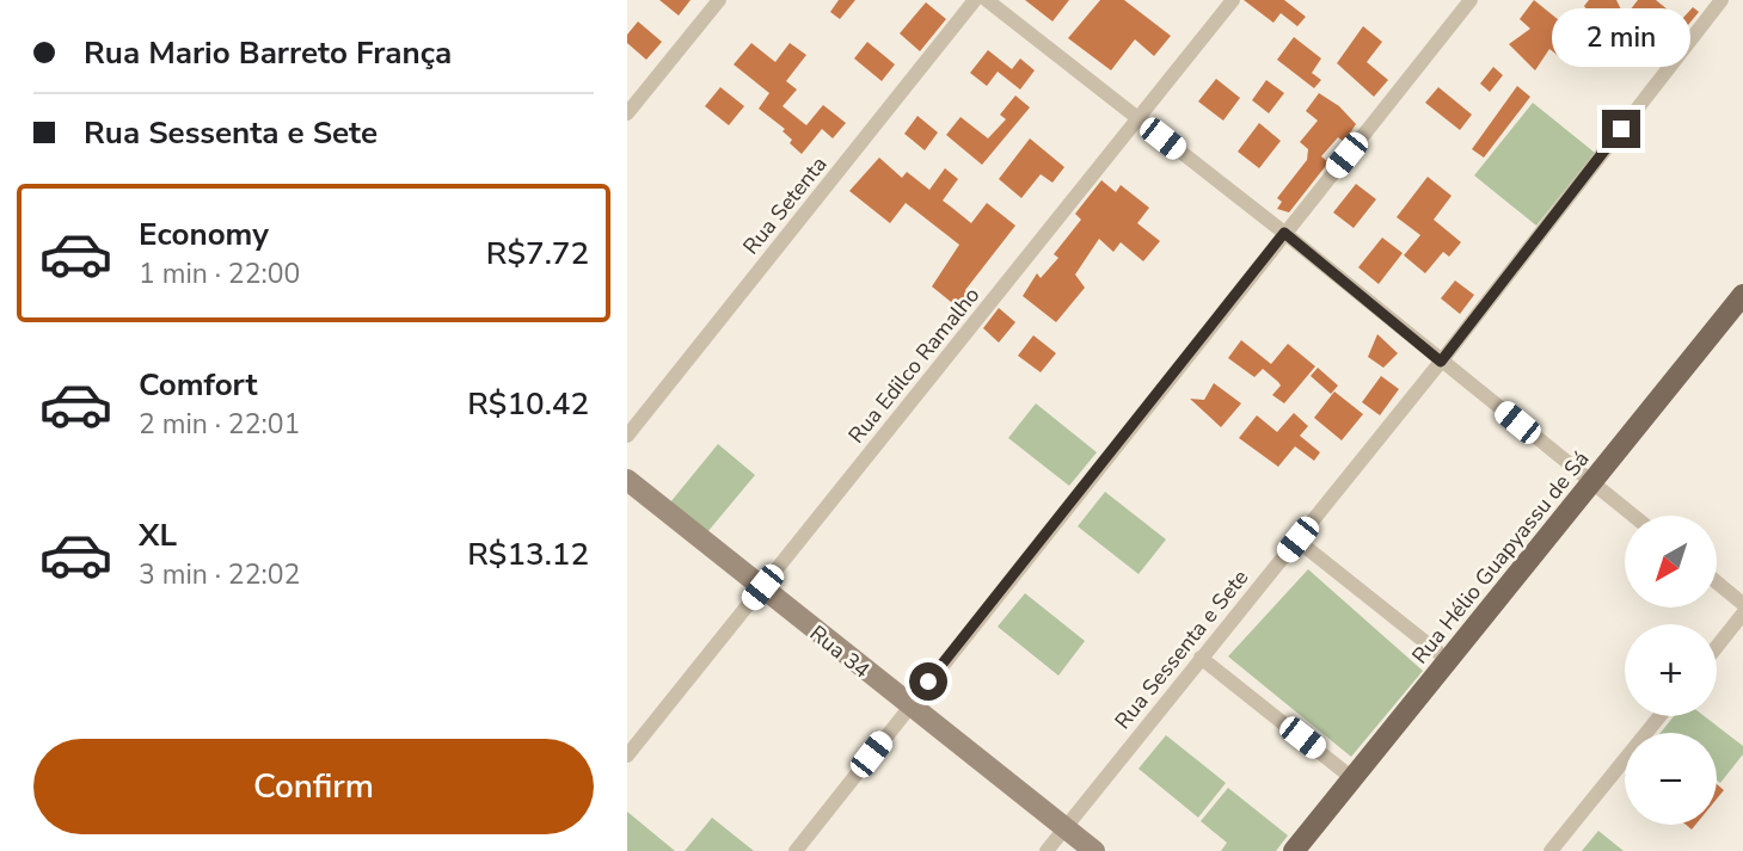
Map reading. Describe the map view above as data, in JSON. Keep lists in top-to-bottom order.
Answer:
{
  "streets": {
    "main road": ["Rua Hélio Guapyassu de Sá"],
    "street": [
      "Rua Setenta",
      "Rua Edilco Ramalho",
      "Rua Sessenta e Sete",
      "Rua 34"
    ]
  },
  "crossings": [
    ["Rua Edilco Ramalho", "Rua 34"],
    ["Rua Sessenta e Sete", "Rua 34"]
  ],
  "north": "bottom left",
  "page": {
    "banner": ["Rua Mario Barreto França", "Rua Sessenta e Sete"],
    "bubble": "2 min",
    "list": [
      {
        "name": "Economy",
        "note": "1 min · 22:00",
        "value": "R$7.72"
      },
      {
        "name": "Comfort",
        "note": "2 min · 22:01",
        "value": "R$10.42"
      },
      {
        "name": "XL",
        "note": "3 min · 22:02",
        "value": "R$13.12"
      }
    ],
    "map_buttons": ["+", "−"],
    "buttons": "Confirm"
  }
}
